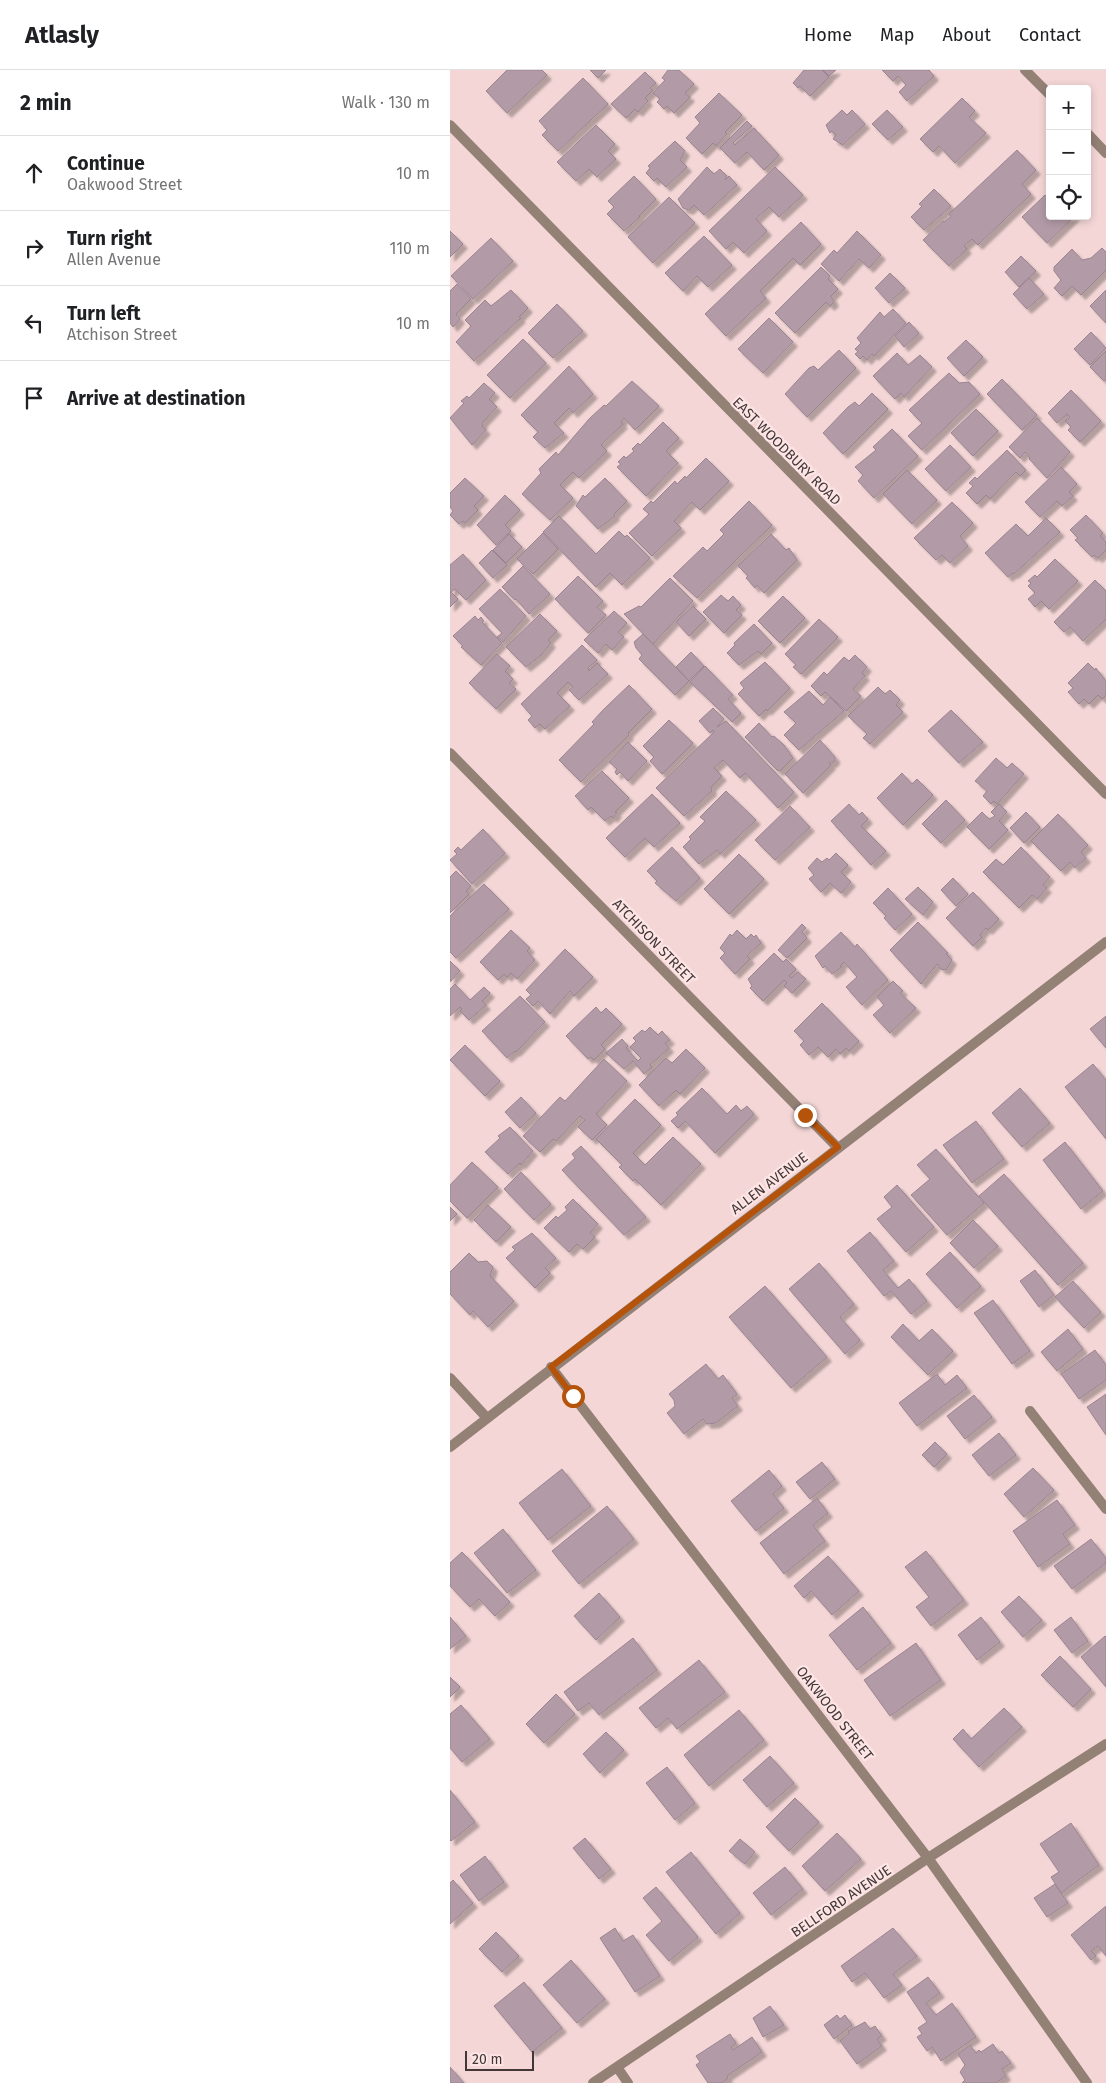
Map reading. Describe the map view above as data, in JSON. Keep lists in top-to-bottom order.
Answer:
{
  "streets": {
    "street": [
      "EAST WOODBURY ROAD",
      "ATCHISON STREET",
      "ALLEN AVENUE",
      "OAKWOOD STREET",
      "BELLFORD AVENUE"
    ]
  },
  "crossings": [
    ["ATCHISON STREET", "ALLEN AVENUE"],
    ["ALLEN AVENUE", "OAKWOOD STREET"],
    ["OAKWOOD STREET", "BELLFORD AVENUE"]
  ],
  "scale_bar": "20 m",
  "page": {
    "header": "Atlasly",
    "nav": [
      "Home",
      "Map",
      "About",
      "Contact"
    ],
    "heading": ["2 min", "Walk · 130 m"],
    "map_buttons": ["+", "−"],
    "list": [
      ["Continue", "Oakwood Street", "10 m"],
      ["Turn right", "Allen Avenue", "110 m"],
      ["Turn left", "Atchison Street", "10 m"],
      "Arrive at destination"
    ],
    "scale": "20 m"
  }
}
